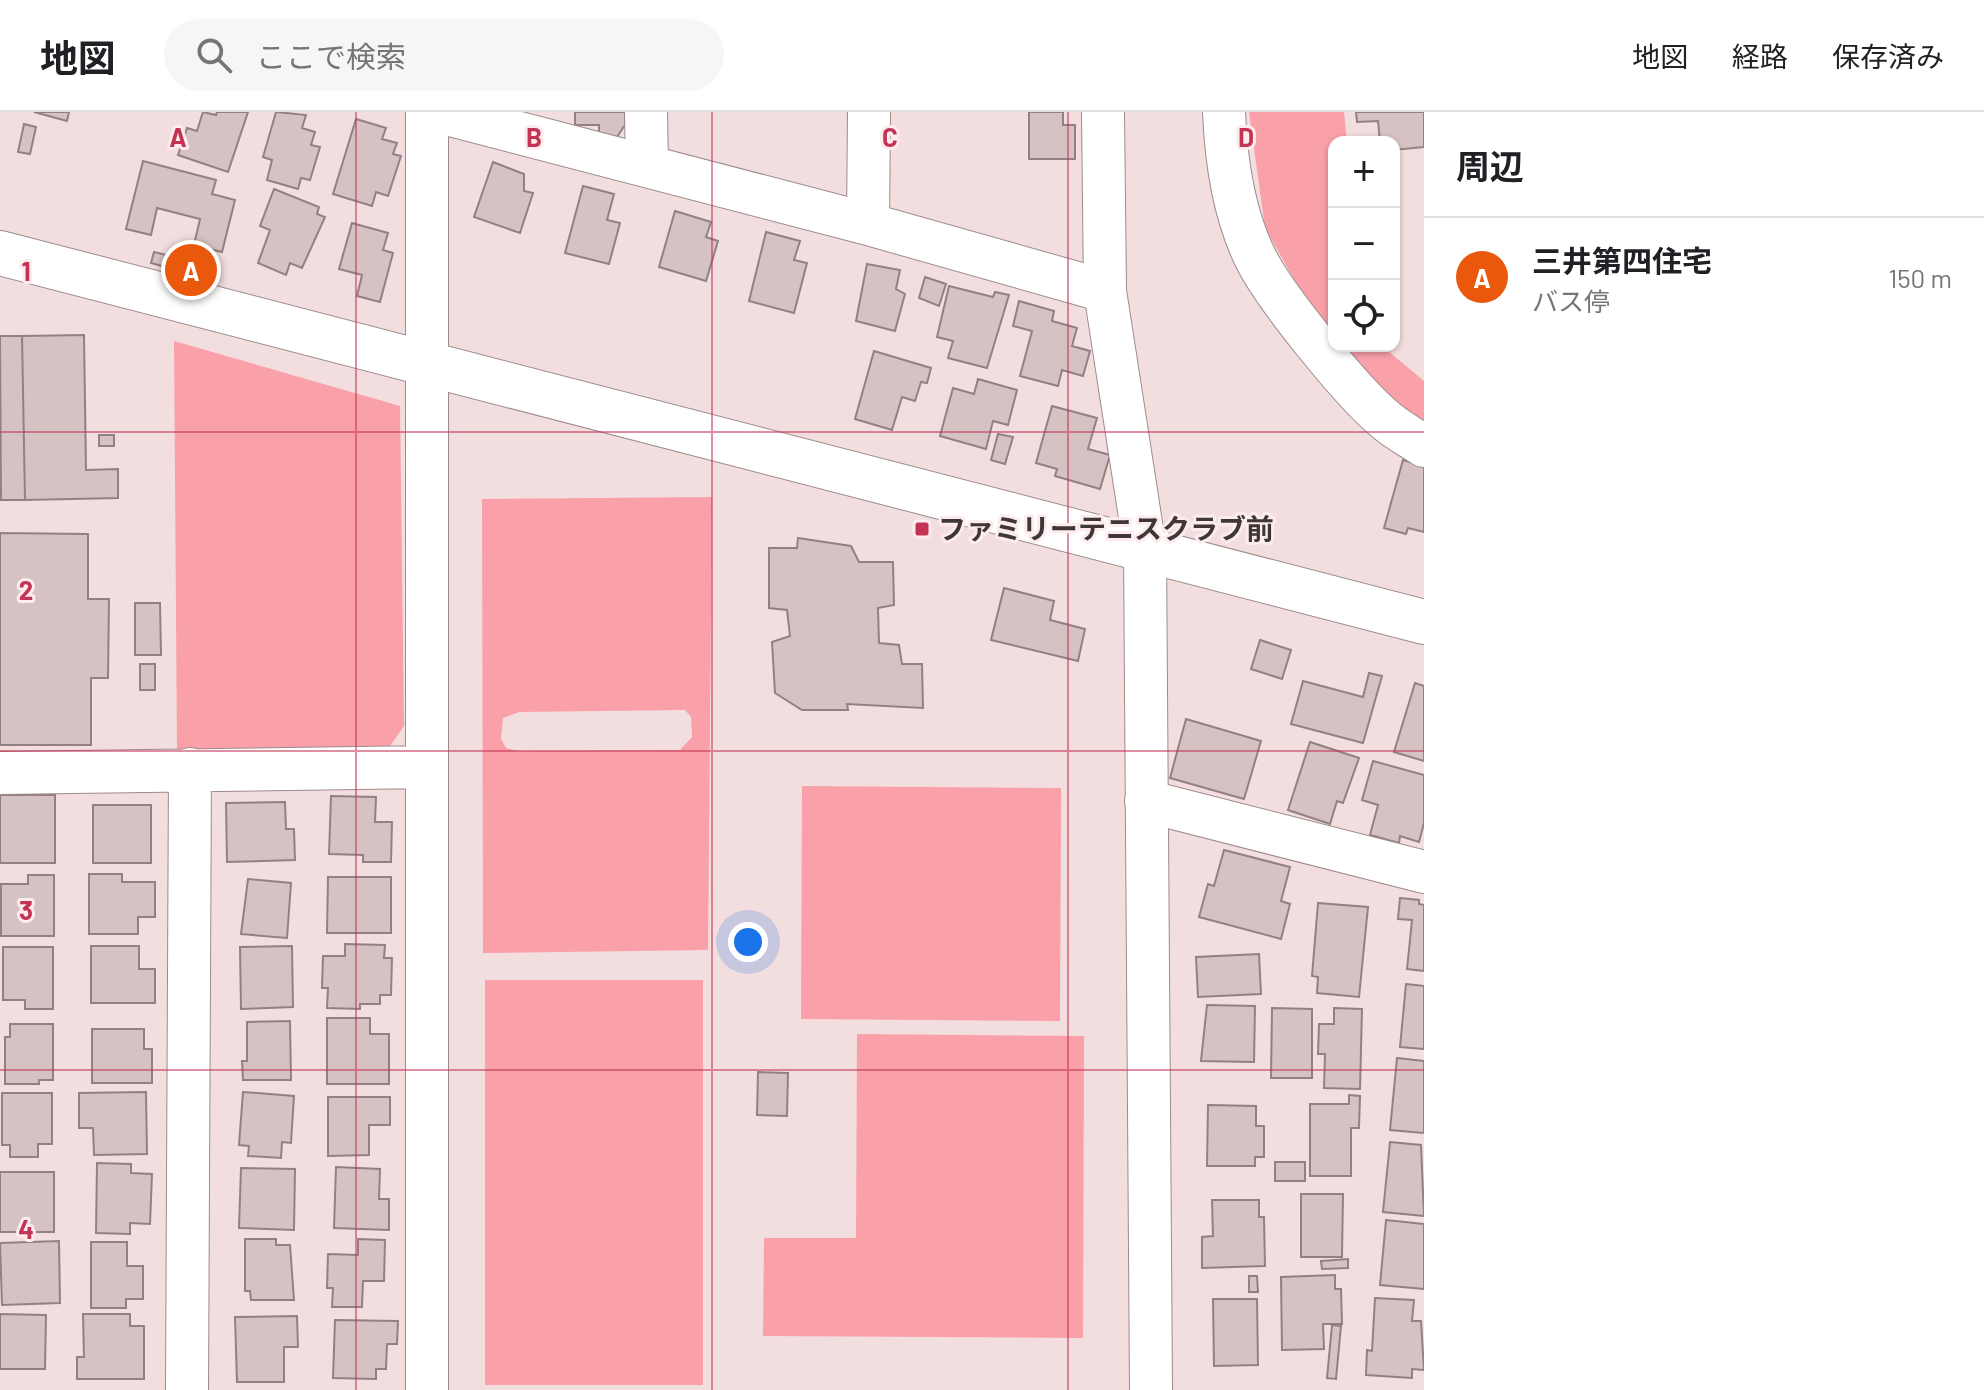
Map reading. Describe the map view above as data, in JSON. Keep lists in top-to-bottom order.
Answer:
{
  "places": {
    "transit": ["ファミリーテニスクラブ前"]
  },
  "page": {
    "header": "地図",
    "search": "ここで検索",
    "nav": ["地図", "経路", "保存済み"],
    "heading": "周辺",
    "map_buttons": ["+", "−"],
    "list": [
      {
        "mark": "A",
        "name": "三井第四住宅",
        "note": "バス停",
        "value": "150 m"
      }
    ],
    "pins": "A"
  },
  "grid": {
    "columns": [
      "A",
      "B",
      "C",
      "D"
    ],
    "rows": [
      "1",
      "2",
      "3",
      "4"
    ]
  }
}
